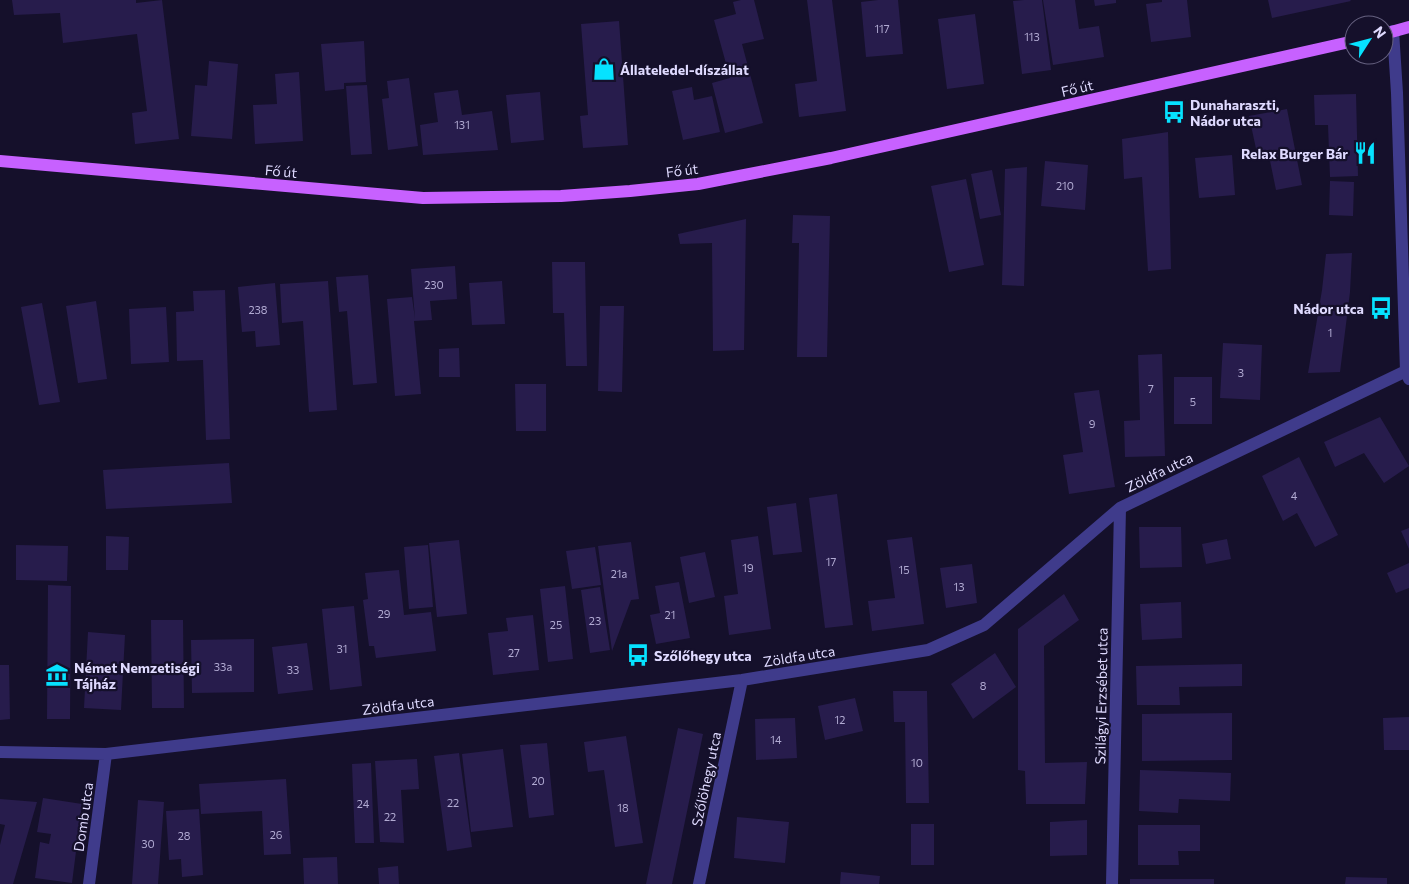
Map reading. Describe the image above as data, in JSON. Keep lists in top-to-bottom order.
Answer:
{
  "streets": {
    "main road": ["Fő út"],
    "street": [
      "Zöldfa utca",
      "Szilágyi Erzsébet utca",
      "Szőlöhegy utca",
      "Domb utca"
    ]
  },
  "crossings": [
    ["Zöldfa utca", "Szilágyi Erzsébet utca"],
    ["Zöldfa utca", "Szőlöhegy utca"],
    ["Zöldfa utca", "Domb utca"]
  ],
  "places": {
    "shop": ["Állateledel-díszállat"],
    "bus stop": ["Dunaharaszti, Nádor utca", "Nádor utca", "Szőlőhegy utca"],
    "restaurant": ["Relax Burger Bár"],
    "museum": ["Német Nemzetiségi Tájház"]
  },
  "house_numbers": [
    "117",
    "113",
    "131",
    "210",
    "230",
    "238",
    "1",
    "3",
    "7",
    "5",
    "9",
    "4",
    "17",
    "19",
    "15",
    "21a",
    "13",
    "29",
    "21",
    "23",
    "25",
    "31",
    "27",
    "33a",
    "33",
    "8",
    "12",
    "14",
    "10",
    "20",
    "22",
    "24",
    "18",
    "22",
    "26",
    "28",
    "30"
  ],
  "north": "top right"
}
